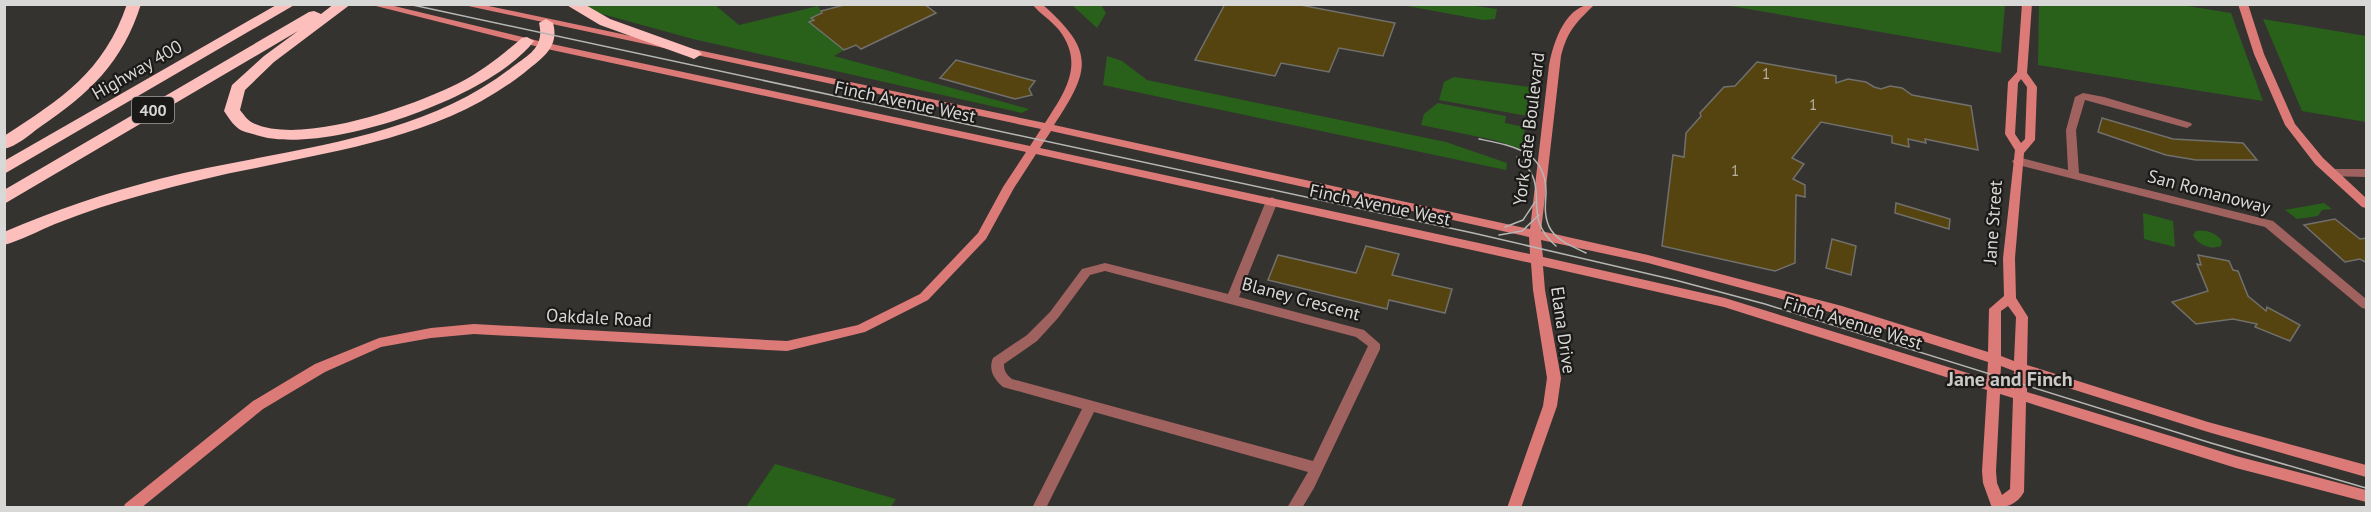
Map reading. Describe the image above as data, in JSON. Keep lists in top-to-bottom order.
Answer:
{
  "streets": {
    "highway": ["Highway 400", "400"],
    "main road": [
      "Finch Avenue West",
      "York Gate Boulevard",
      "Jane Street",
      "Oakdale Road",
      "Elana Drive"
    ],
    "street": ["San Romanoway", "Blaney Crescent"]
  },
  "crossings": [
    ["Finch Avenue West", "York Gate Boulevard"],
    ["Finch Avenue West", "Jane Street"],
    ["Finch Avenue West", "Oakdale Road"],
    ["Finch Avenue West", "Elana Drive"],
    ["York Gate Boulevard", "Elana Drive"],
    ["San Romanoway", "Jane Street"]
  ],
  "districts": ["Jane and Finch"],
  "house_numbers": ["1", "1", "1"]
}
